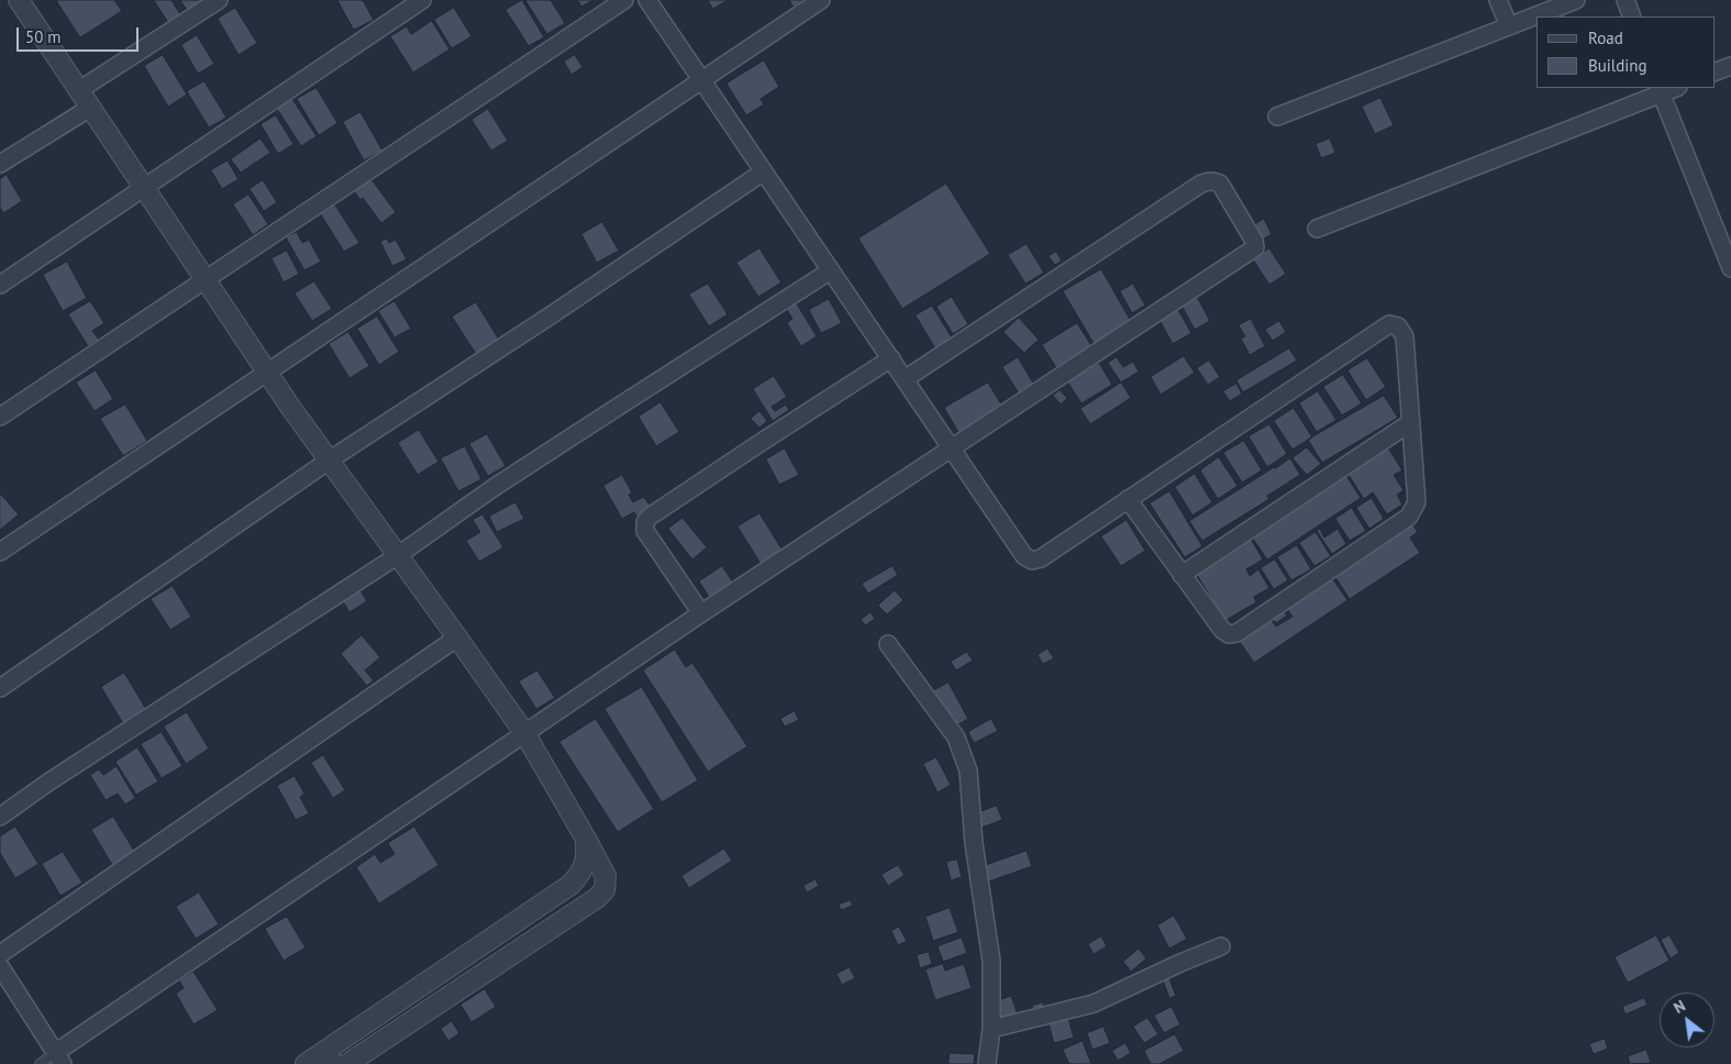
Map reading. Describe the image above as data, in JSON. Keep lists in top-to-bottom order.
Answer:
{
  "legend": ["Road", "Building"],
  "scale_bar": "50 m",
  "north": "top left"
}
